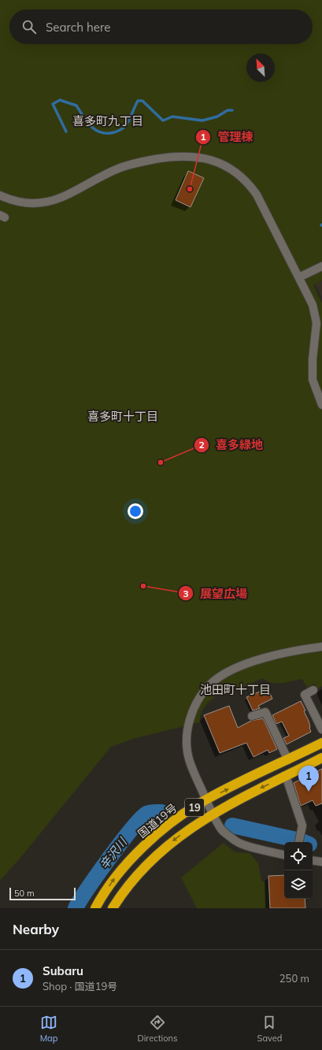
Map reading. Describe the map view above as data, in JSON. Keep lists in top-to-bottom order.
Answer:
{
  "streets": {
    "highway": ["19", "国道19号"]
  },
  "districts": ["喜多町九丁目", "喜多町十丁目", "池田町十丁目"],
  "water": ["辛沢川"],
  "places": ["管理棟", "喜多緑地", "展望広場"],
  "scale_bar": "50 m",
  "north": "top left",
  "page": {
    "search": "Search here",
    "pins": "1",
    "scale": "50 m",
    "heading": "Nearby",
    "list": [
      {
        "mark": "1",
        "name": "Subaru",
        "note": "Shop · 国道19号",
        "value": "250 m"
      }
    ],
    "nav": ["Map", "Directions", "Saved"]
  }
}
